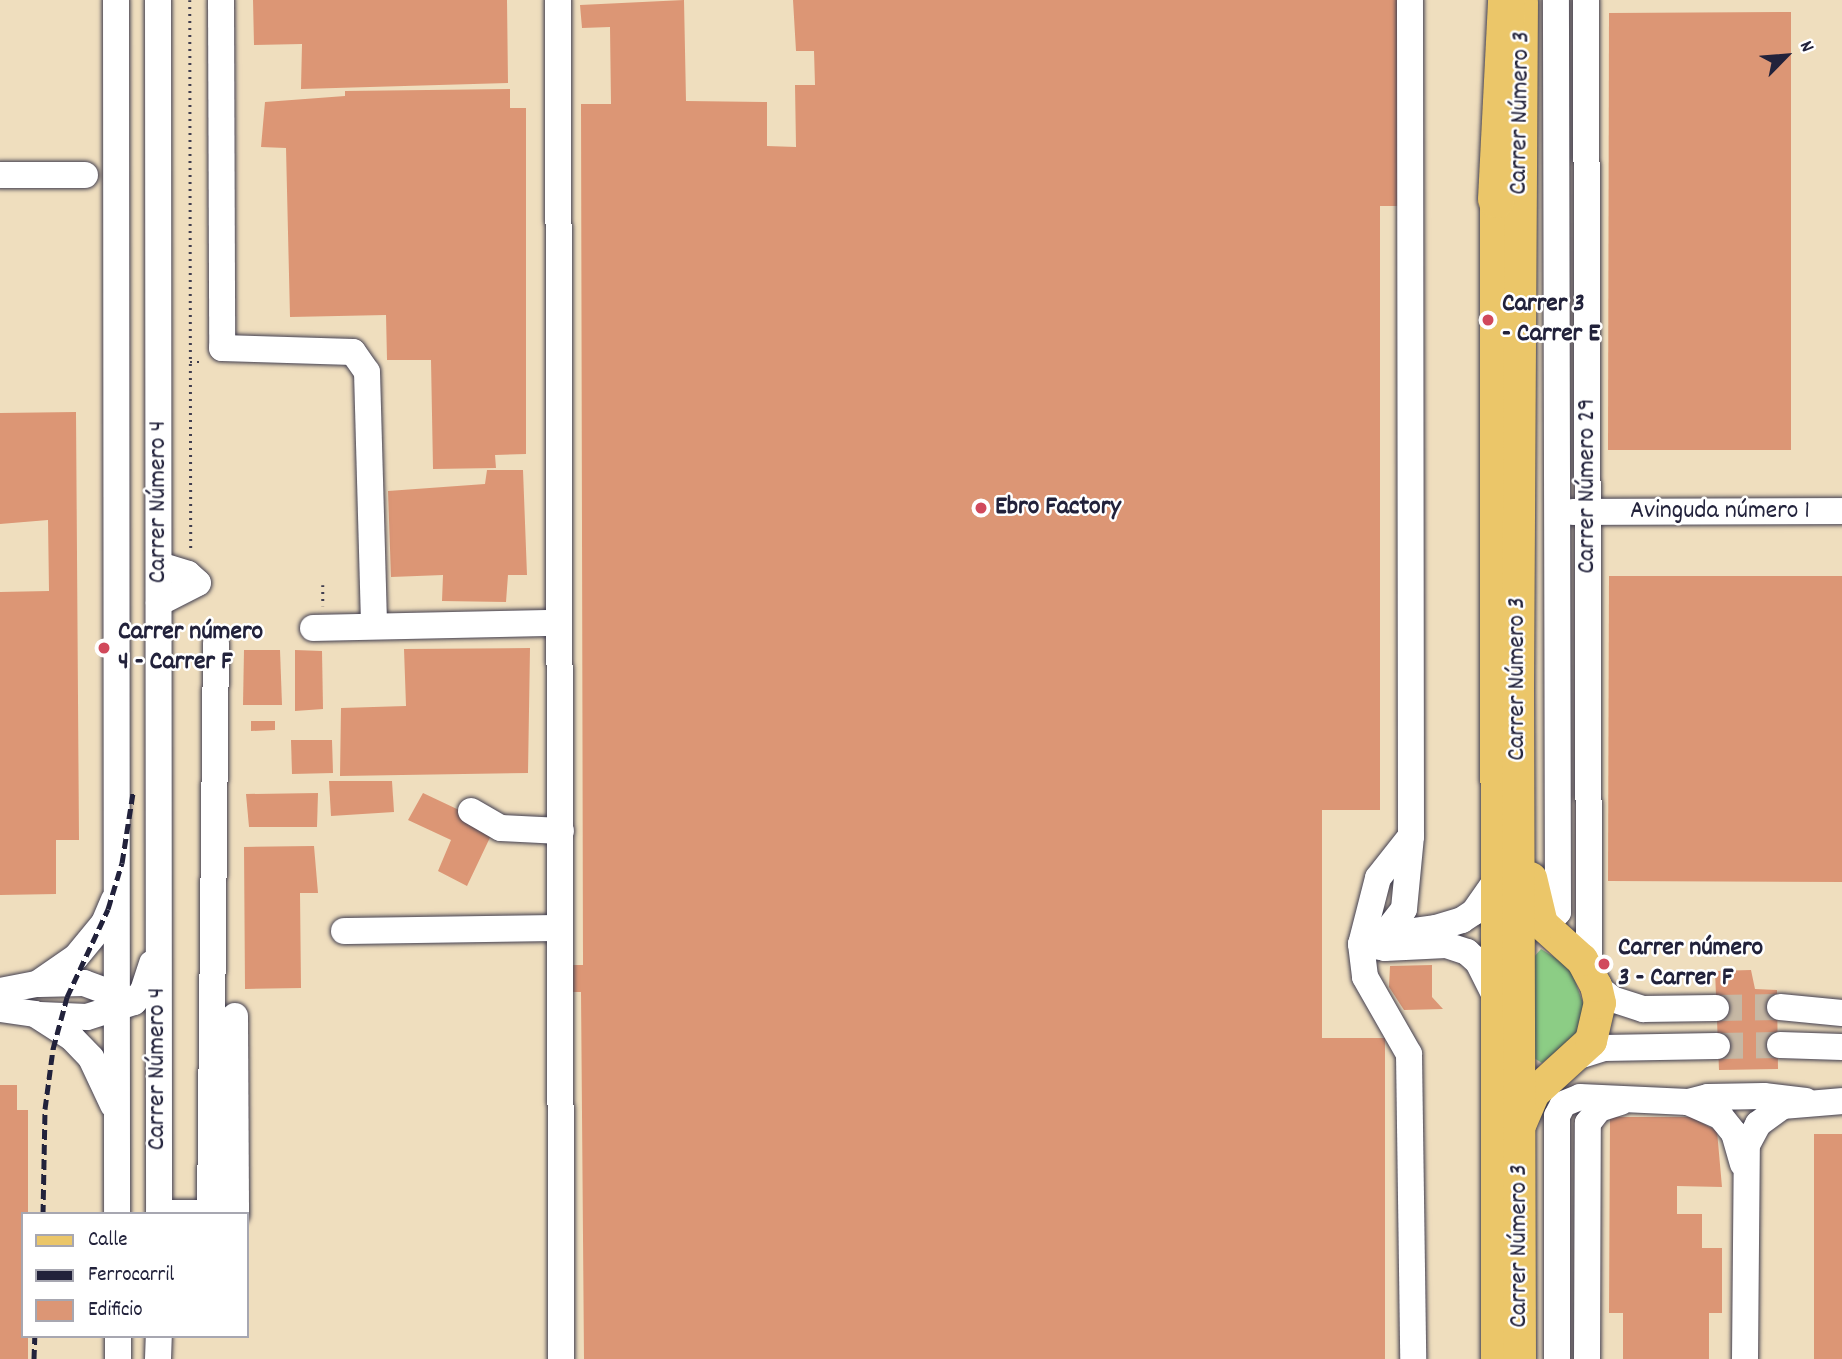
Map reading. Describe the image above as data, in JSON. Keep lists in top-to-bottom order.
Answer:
{
  "streets": {
    "main road": ["Carrer Número 3"],
    "street": ["Carrer Número 29", "Carrer Número 4", "Avinguda número 1"]
  },
  "crossings": [
    ["Carrer Número 29", "Avinguda número 1"]
  ],
  "places": [
    "Carrer 3 - Carrer E",
    "Ebro Factory",
    "Carrer número 4 - Carrer F",
    "Carrer número 3 - Carrer F"
  ],
  "legend": ["Calle", "Ferrocarril", "Edificio"],
  "north": "top right"
}
